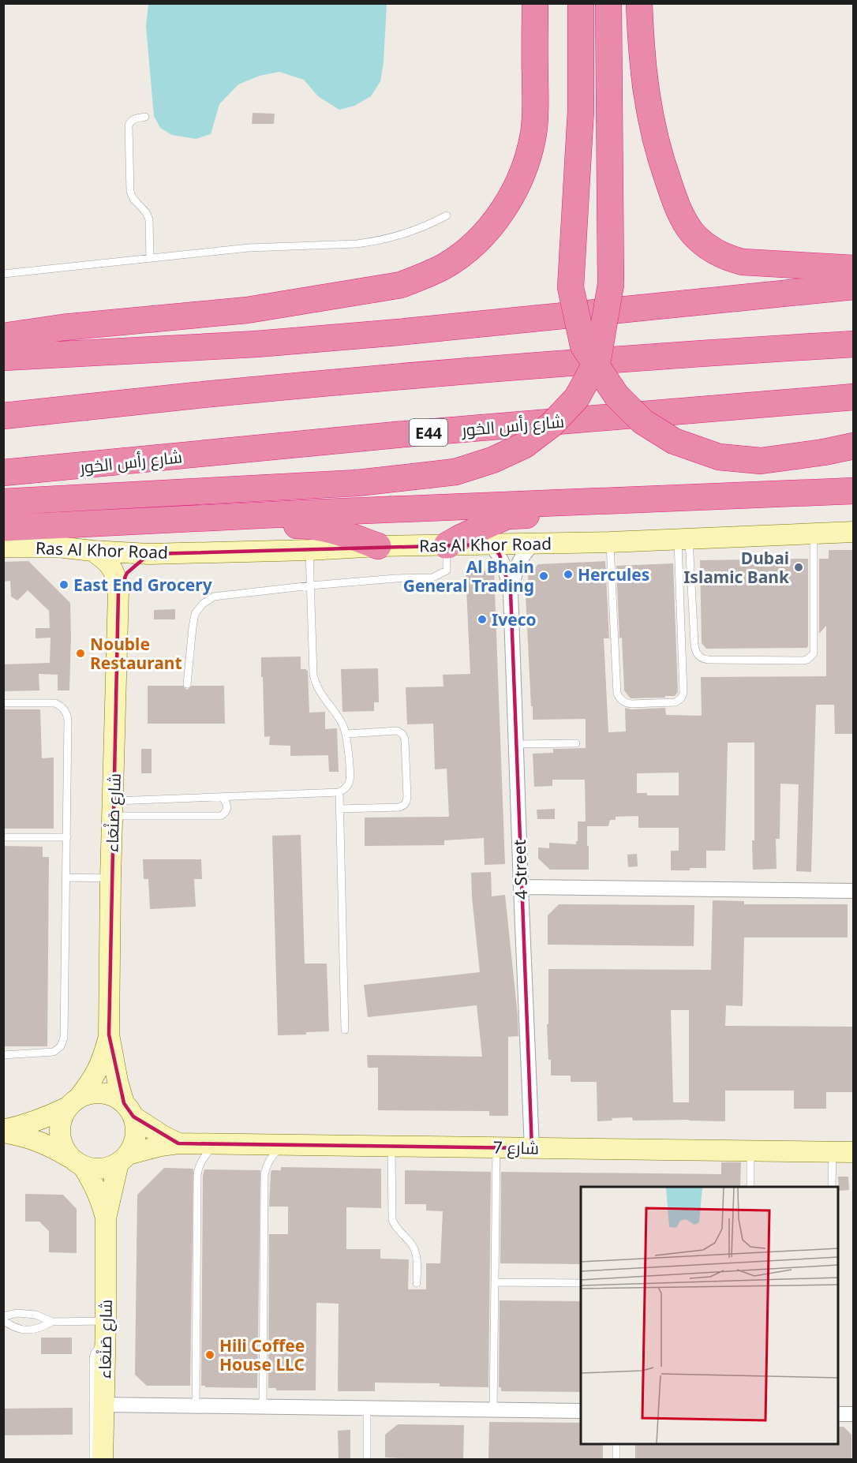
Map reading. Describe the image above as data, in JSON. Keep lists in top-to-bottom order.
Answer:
{
  "streets": {
    "highway": ["شارع رأس الخور", "E44"],
    "street": [
      "Ras Al Khor Road",
      "شارع صَنْعَاء",
      "4 Street",
      "شارع 7"
    ]
  },
  "crossings": [
    ["Ras Al Khor Road", "شارع صَنْعَاء"],
    ["Ras Al Khor Road", "4 Street"],
    ["شارع صَنْعَاء", "شارع 7"],
    ["4 Street", "شارع 7"]
  ],
  "places": [
    "Dubai Islamic Bank",
    "Hercules",
    "Al Bhain General Trading",
    "East End Grocery",
    "Iveco",
    "Nouble Restaurant",
    "Hili Coffee House LLC"
  ]
}
